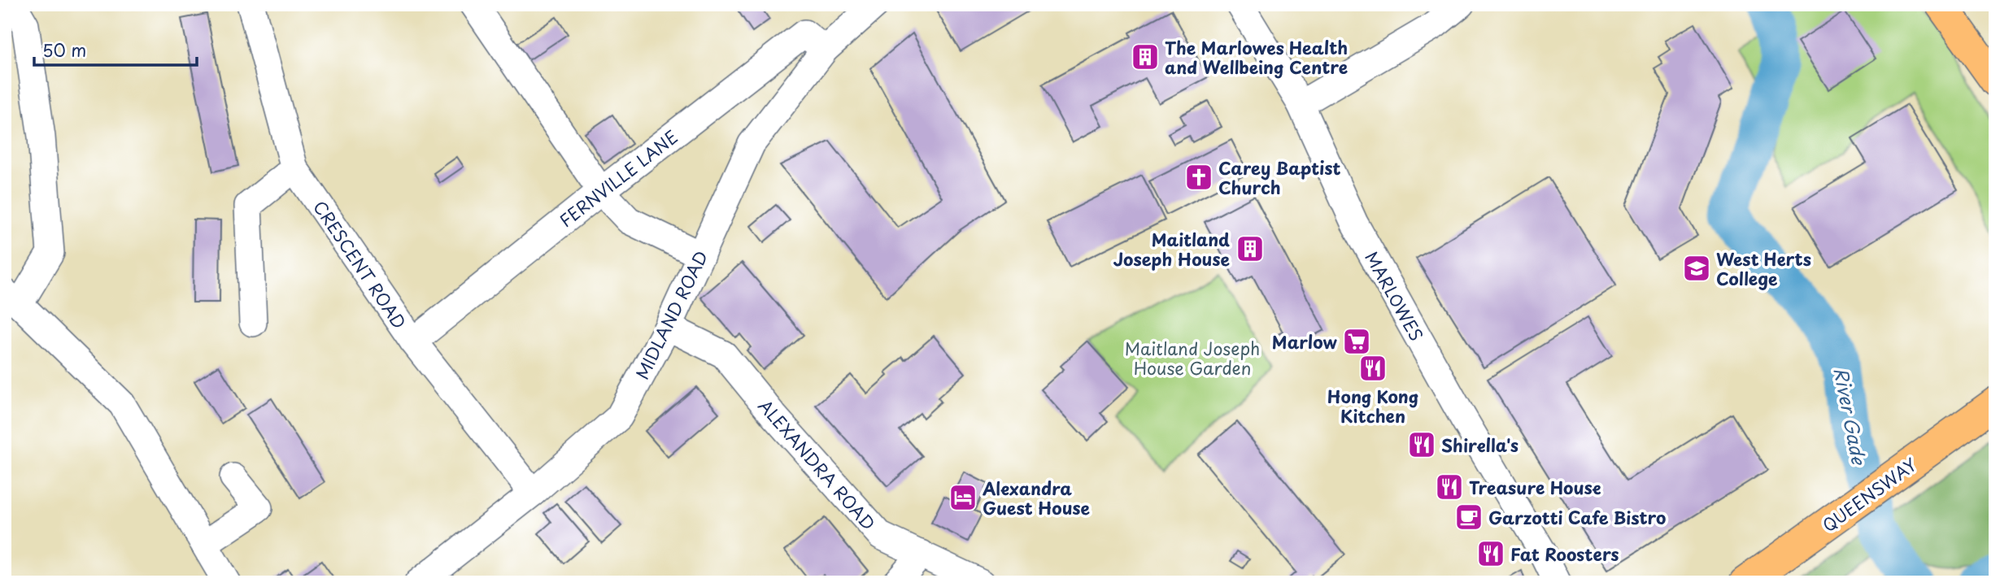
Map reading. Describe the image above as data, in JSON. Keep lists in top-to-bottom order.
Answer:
{
  "streets": {
    "main road": ["QUEENSWAY"],
    "street": [
      "FERNVILLE LANE",
      "CRESCENT ROAD",
      "MARLOWES",
      "MIDLAND ROAD",
      "ALEXANDRA ROAD"
    ]
  },
  "crossings": [
    ["FERNVILLE LANE", "CRESCENT ROAD"],
    ["FERNVILLE LANE", "MIDLAND ROAD"],
    ["CRESCENT ROAD", "MIDLAND ROAD"],
    ["MIDLAND ROAD", "ALEXANDRA ROAD"]
  ],
  "water": ["River Gade"],
  "parks": ["Maitland Joseph House Garden"],
  "places": {
    "building": ["The Marlowes Health and Wellbeing Centre", "Maitland Joseph House"],
    "church": ["Carey Baptist Church"],
    "school or university": ["West Herts College"],
    "supermarket": ["Marlow"],
    "restaurant": [
      "Hong Kong Kitchen",
      "Shirella's",
      "Treasure House",
      "Fat Roosters"
    ],
    "hotel": ["Alexandra Guest House"],
    "cafe": ["Garzotti Cafe Bistro"]
  },
  "scale_bar": "50 m"
}
